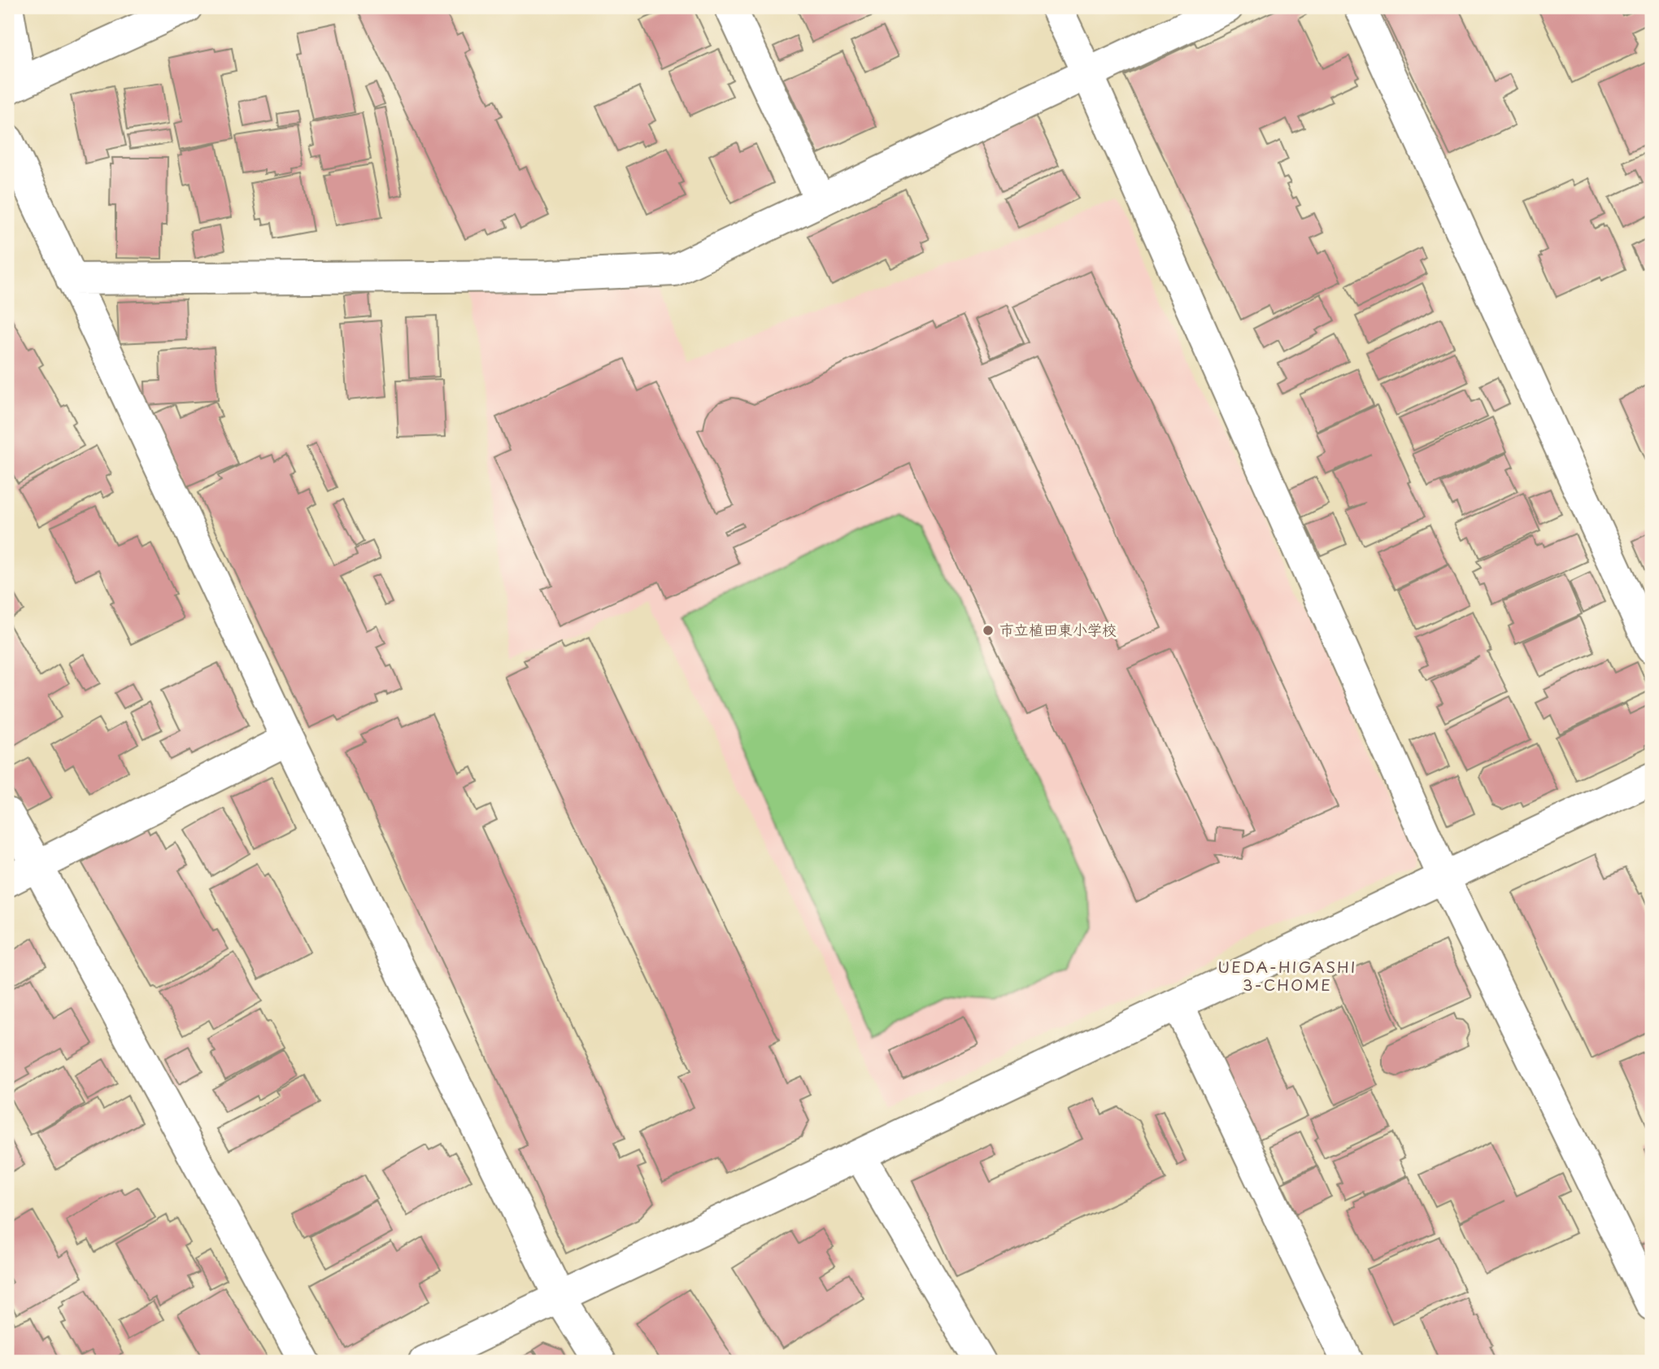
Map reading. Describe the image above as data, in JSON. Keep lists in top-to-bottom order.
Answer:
{
  "districts": ["UEDA-HIGASHI 3-CHOME"],
  "places": ["市立植田東小学校"]
}
